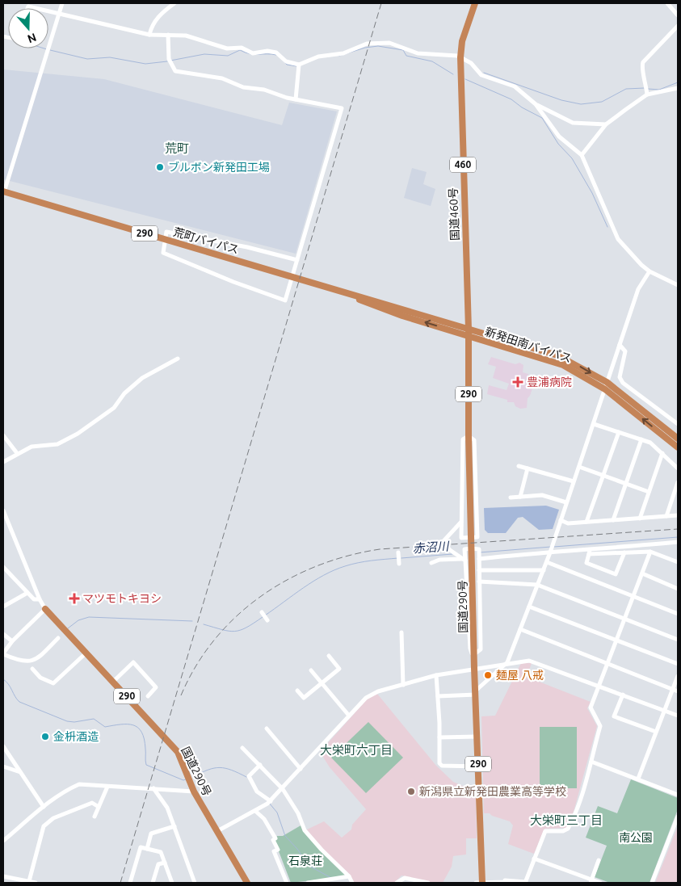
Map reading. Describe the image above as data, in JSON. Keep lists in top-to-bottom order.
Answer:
{
  "streets": {
    "highway": [
      "460",
      "国道460号",
      "290",
      "荒町バイパス",
      "新発田南バイパス",
      "国道290号"
    ]
  },
  "crossings": [
    ["国道460号", "荒町バイパス"],
    ["国道460号", "新発田南バイパス"],
    ["国道460号", "国道290号"],
    ["荒町バイパス", "新発田南バイパス"],
    ["荒町バイパス", "国道290号"],
    ["新発田南バイパス", "国道290号"]
  ],
  "districts": ["荒町", "大栄町六丁目", "大栄町三丁目"],
  "water": ["赤沼川"],
  "parks": ["南公園", "石泉荘"],
  "places": {
    "other": [
      "ブルボン新発田工場",
      "麺屋 八戒",
      "金枡酒造",
      "新潟県立新発田農業高等学校"
    ],
    "health": ["豊浦病院", "マツモトキヨシ"]
  },
  "north": "bottom"
}
